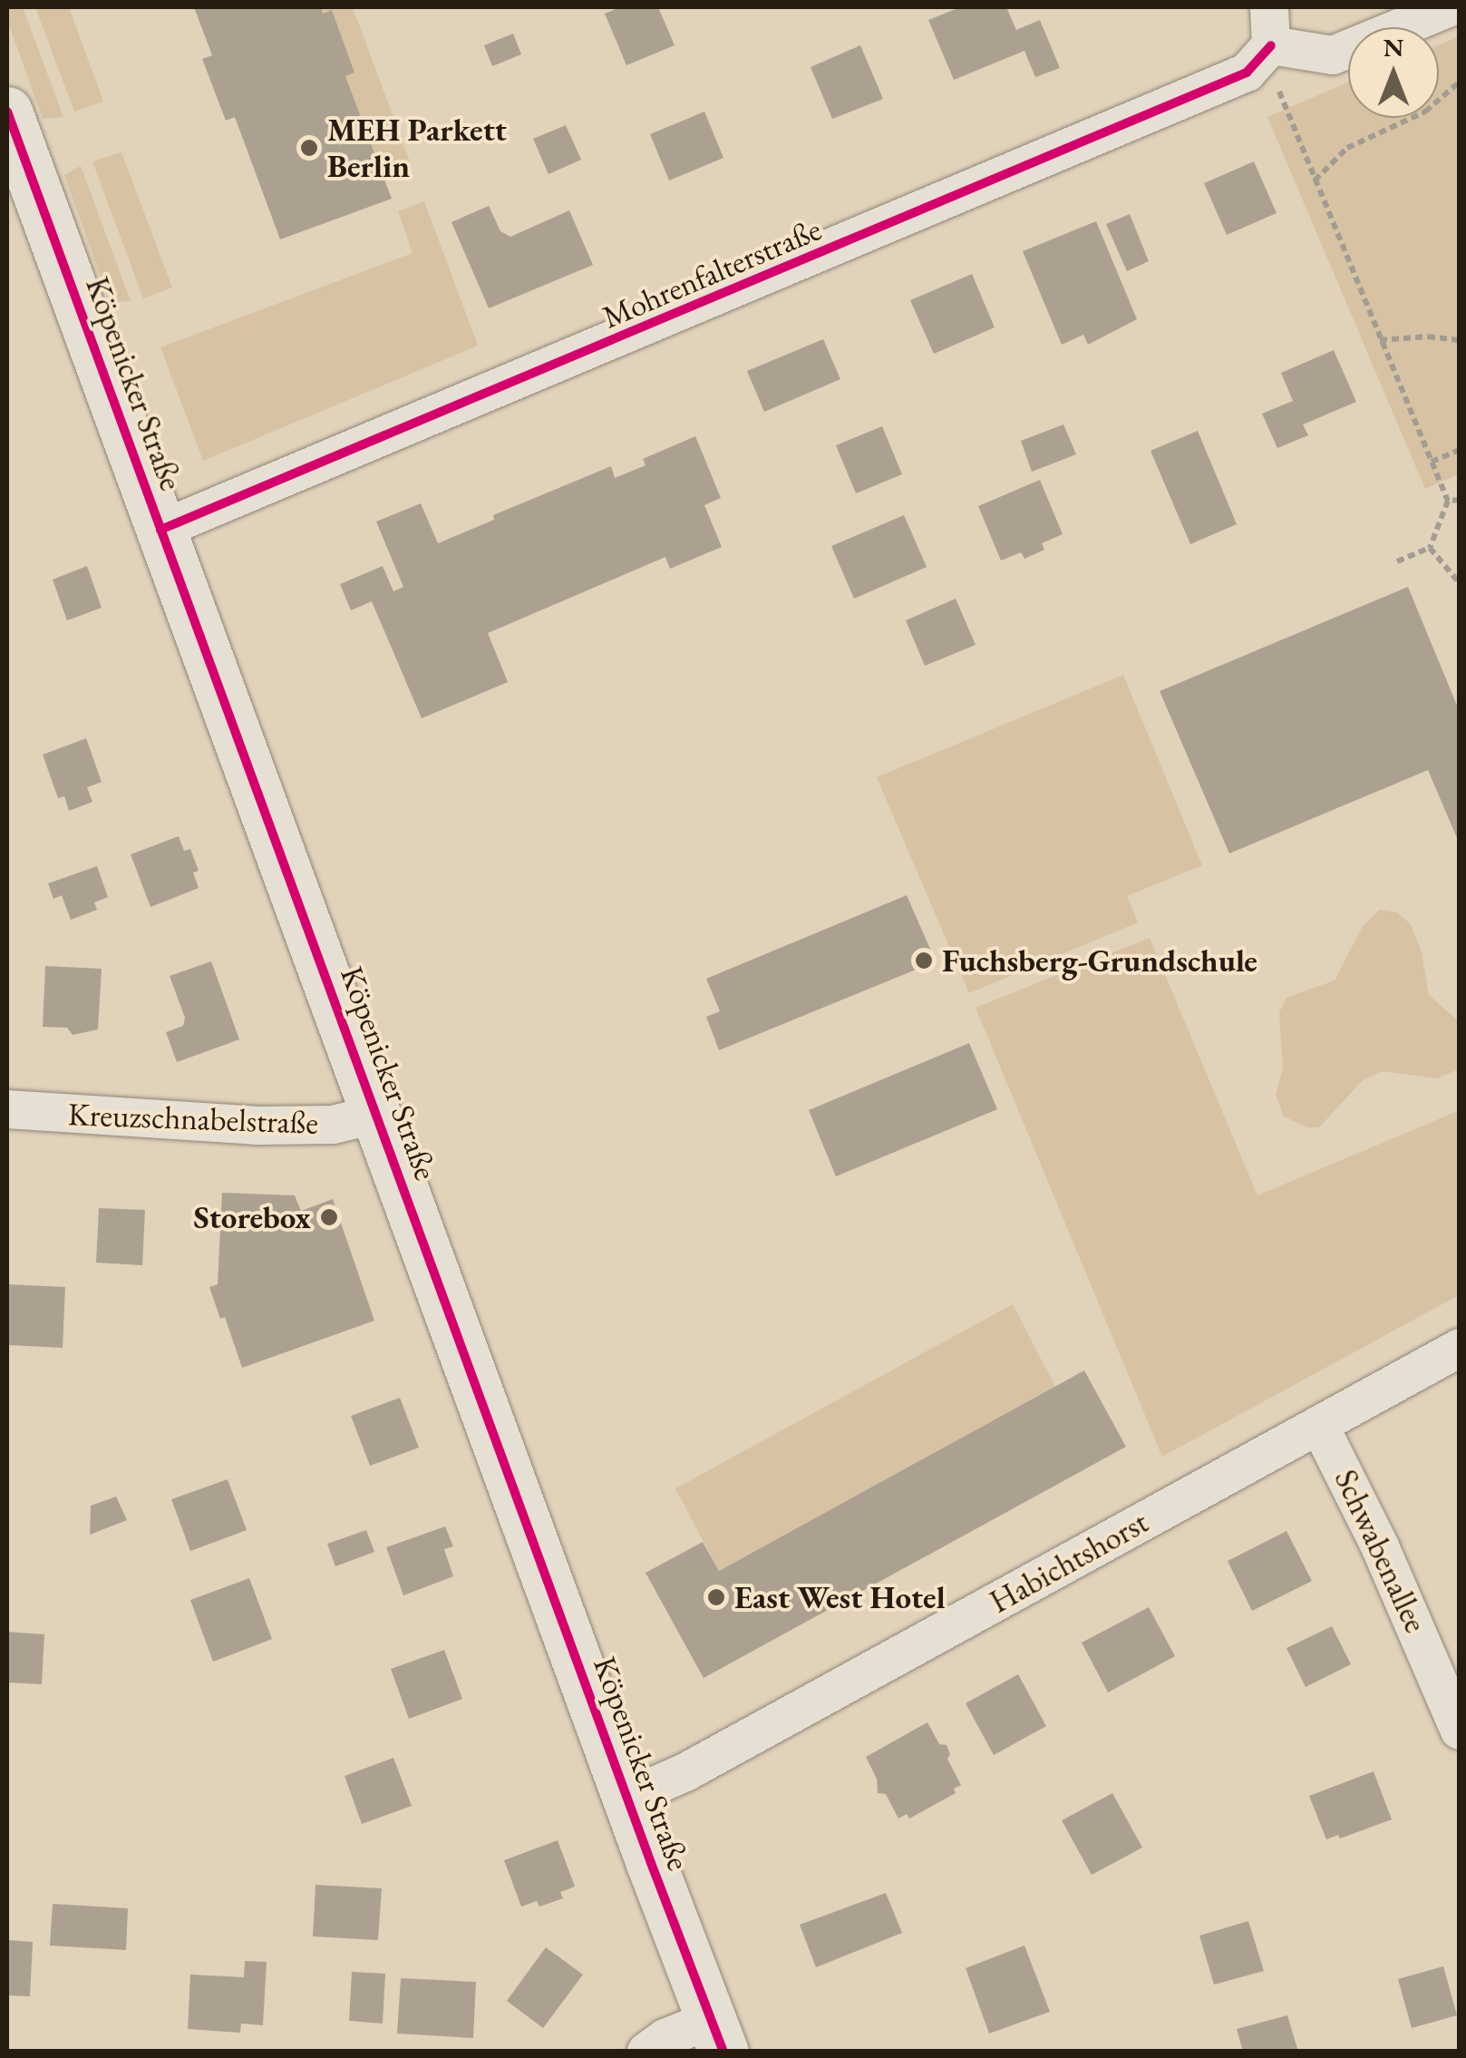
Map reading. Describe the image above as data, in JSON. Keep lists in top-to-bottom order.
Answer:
{
  "streets": {
    "main road": ["Köpenicker Straße"],
    "street": [
      "Mohrenfalterstraße",
      "Kreuzschnabelstraße",
      "Schwabenallee",
      "Habichtshorst"
    ]
  },
  "crossings": [
    ["Mohrenfalterstraße", "Köpenicker Straße"],
    ["Köpenicker Straße", "Kreuzschnabelstraße"],
    ["Köpenicker Straße", "Habichtshorst"],
    ["Schwabenallee", "Habichtshorst"]
  ],
  "places": [
    "MEH Parkett Berlin",
    "Fuchsberg-Grundschule",
    "Storebox",
    "East West Hotel"
  ],
  "north": "top"
}
